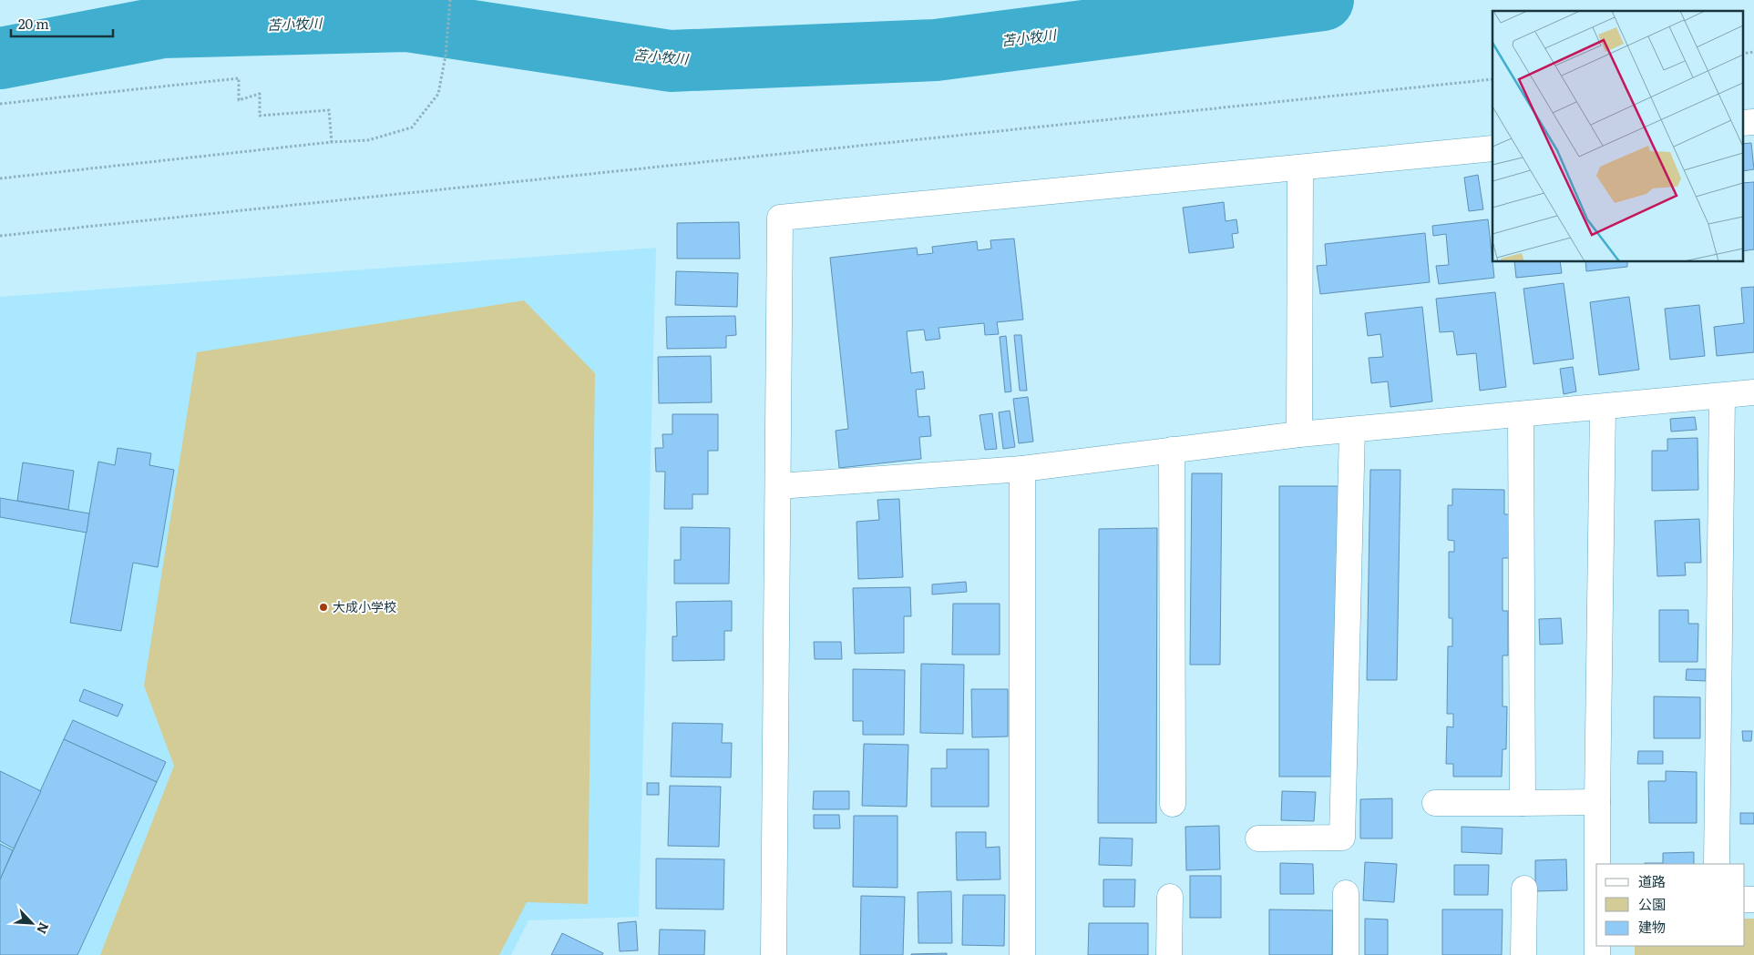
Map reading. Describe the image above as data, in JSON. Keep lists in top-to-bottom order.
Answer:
{
  "water": ["苫小牧川"],
  "places": ["大成小学校"],
  "legend": ["道路", "公園", "建物"],
  "scale_bar": "20 m",
  "north": "bottom right"
}
